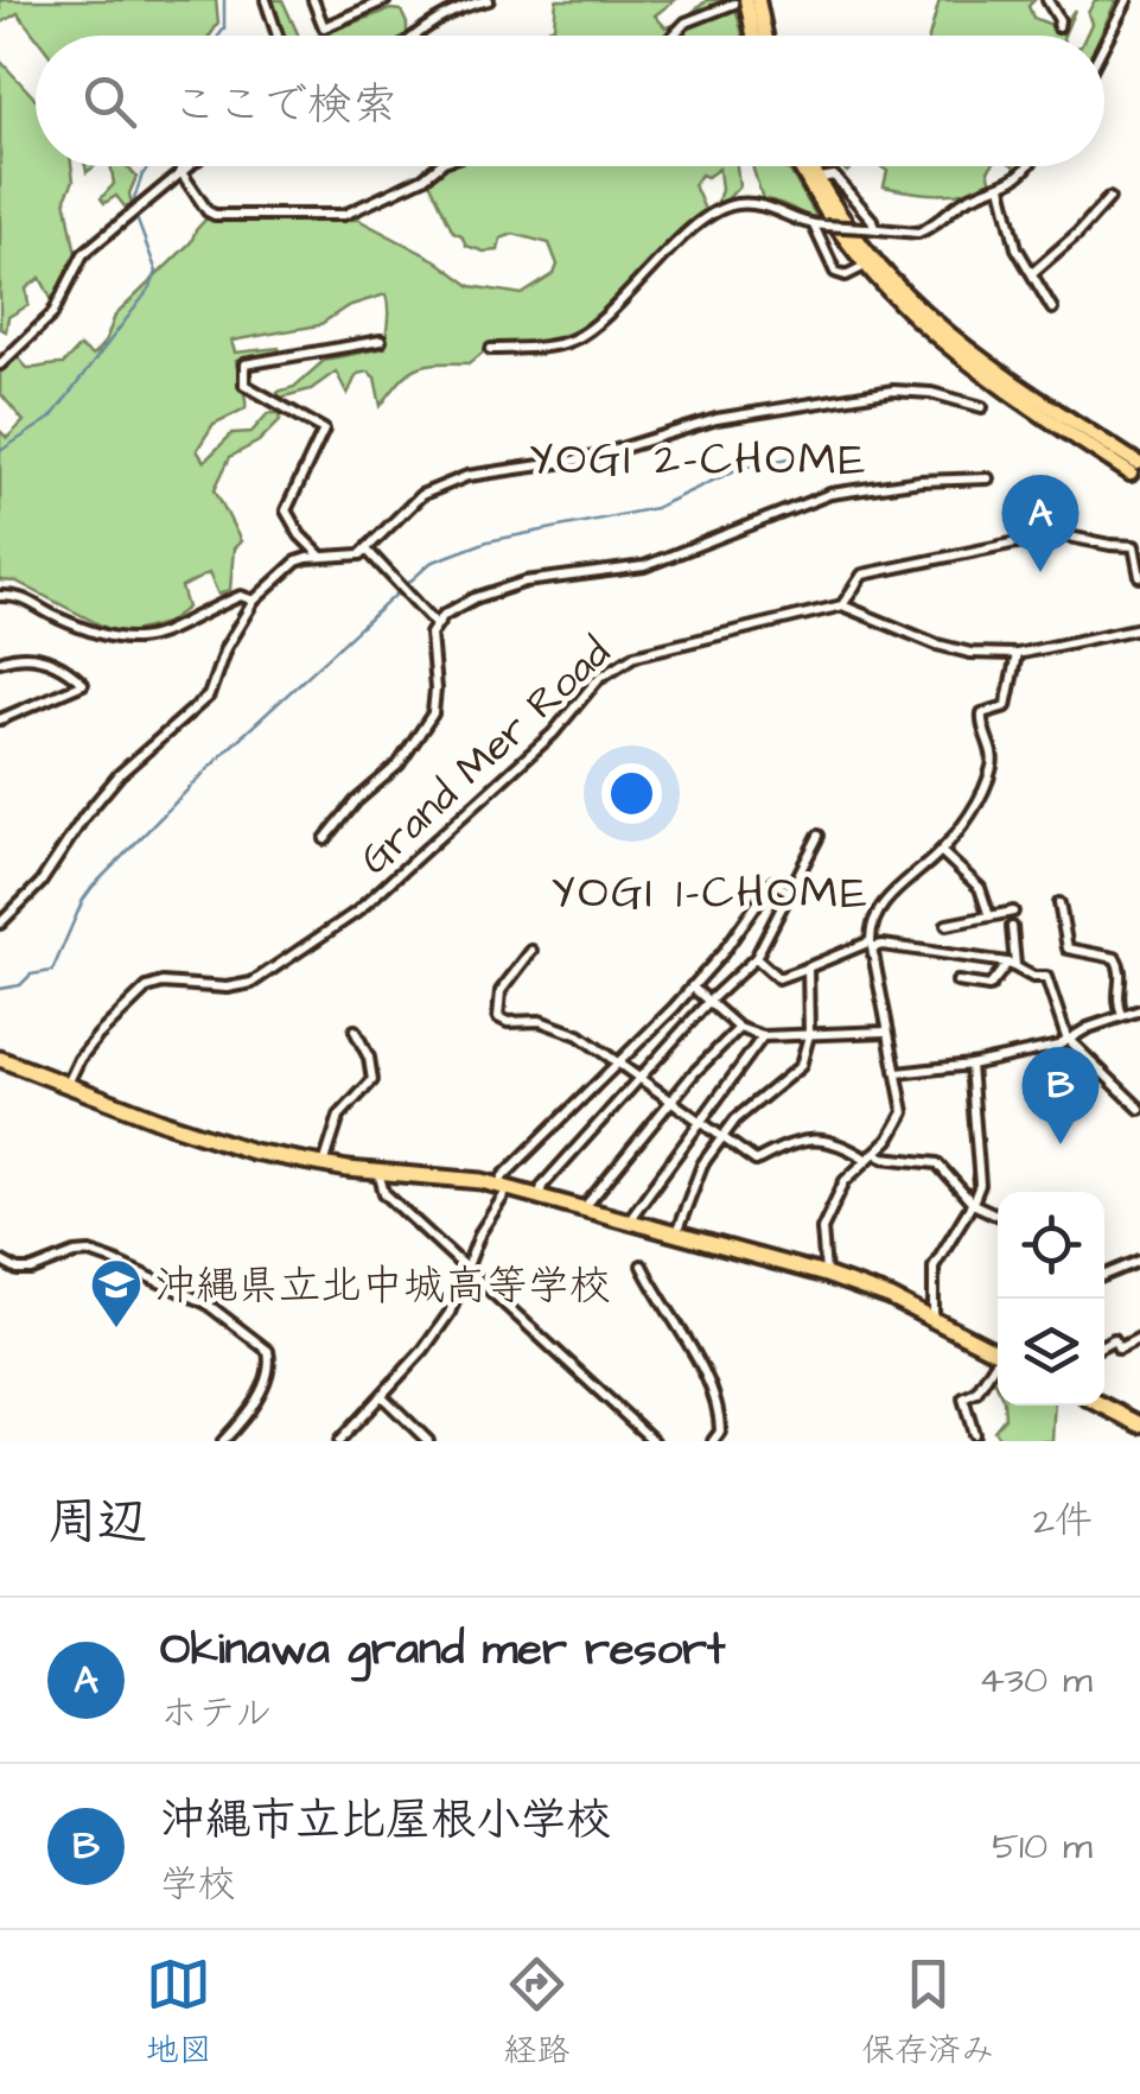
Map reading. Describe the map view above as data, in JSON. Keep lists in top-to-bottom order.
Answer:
{
  "streets": {
    "street": ["Grand Mer Road"]
  },
  "districts": ["YOGI 2-CHOME", "YOGI 1-CHOME"],
  "places": {
    "school or university": ["沖縄県立北中城高等学校"]
  },
  "page": {
    "search": "ここで検索",
    "pins": ["A", "B"],
    "heading": ["周辺", "2件"],
    "list": [
      {
        "mark": "A",
        "name": "Okinawa grand mer resort",
        "note": "ホテル",
        "value": "430 m"
      },
      {
        "mark": "B",
        "name": "沖縄市立比屋根小学校",
        "note": "学校",
        "value": "510 m"
      }
    ],
    "nav": ["地図", "経路", "保存済み"]
  }
}
